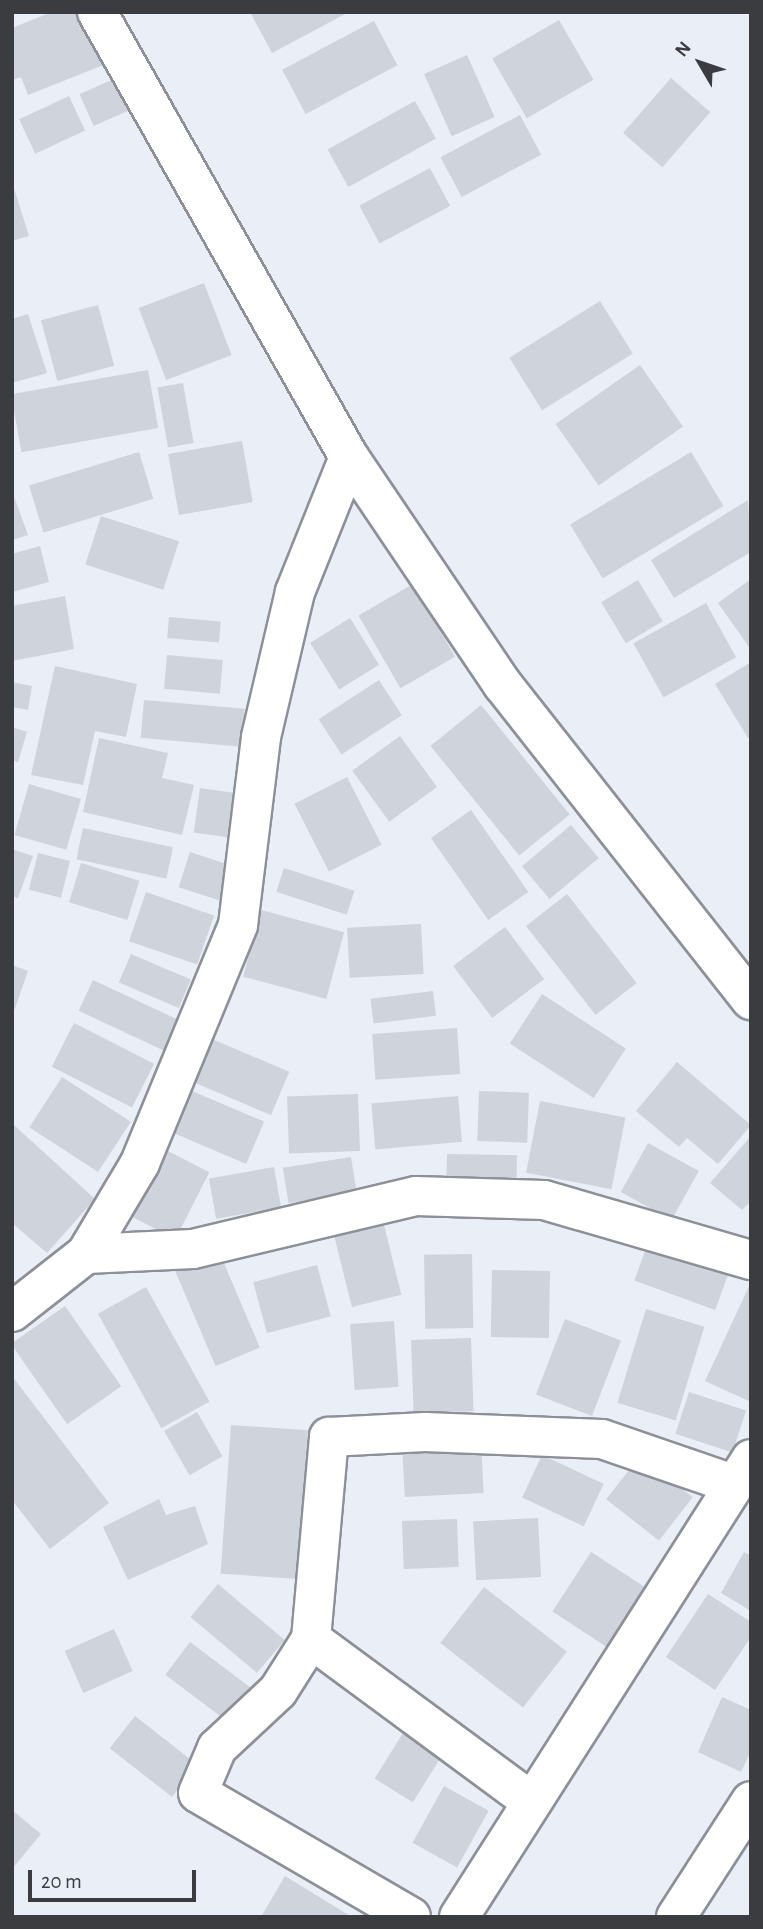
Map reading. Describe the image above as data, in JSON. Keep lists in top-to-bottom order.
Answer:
{
  "scale_bar": "20 m",
  "north": "top left"
}
